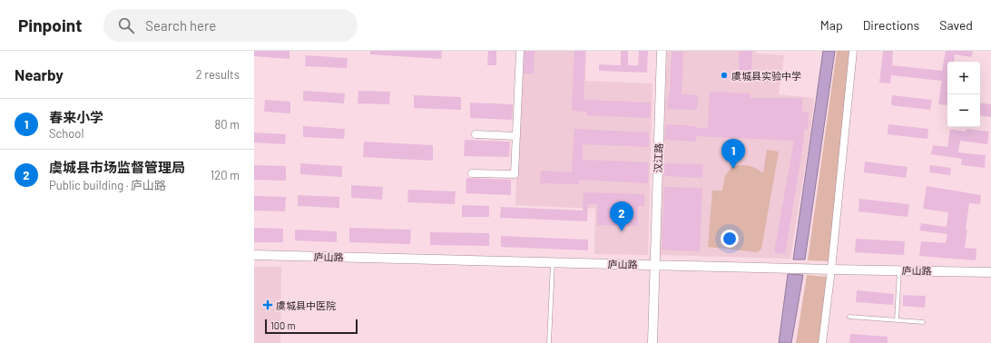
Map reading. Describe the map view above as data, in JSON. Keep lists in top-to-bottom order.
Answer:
{
  "streets": {
    "street": ["汉江路", "庐山路"]
  },
  "crossings": [
    ["汉江路", "庐山路"]
  ],
  "places": {
    "other": ["虞城县实验中学"],
    "health": ["虞城县中医院"]
  },
  "scale_bar": "100 m",
  "page": {
    "header": "Pinpoint",
    "search": "Search here",
    "nav": ["Map", "Directions", "Saved"],
    "heading": ["Nearby", "2 results"],
    "map_buttons": ["+", "−"],
    "list": [
      {
        "mark": "1",
        "name": "春来小学",
        "note": "School",
        "value": "80 m"
      },
      {
        "mark": "2",
        "name": "虞城县市场监督管理局",
        "note": "Public building · 庐山路",
        "value": "120 m"
      }
    ],
    "pins": ["1", "2"],
    "scale": "100 m"
  }
}
